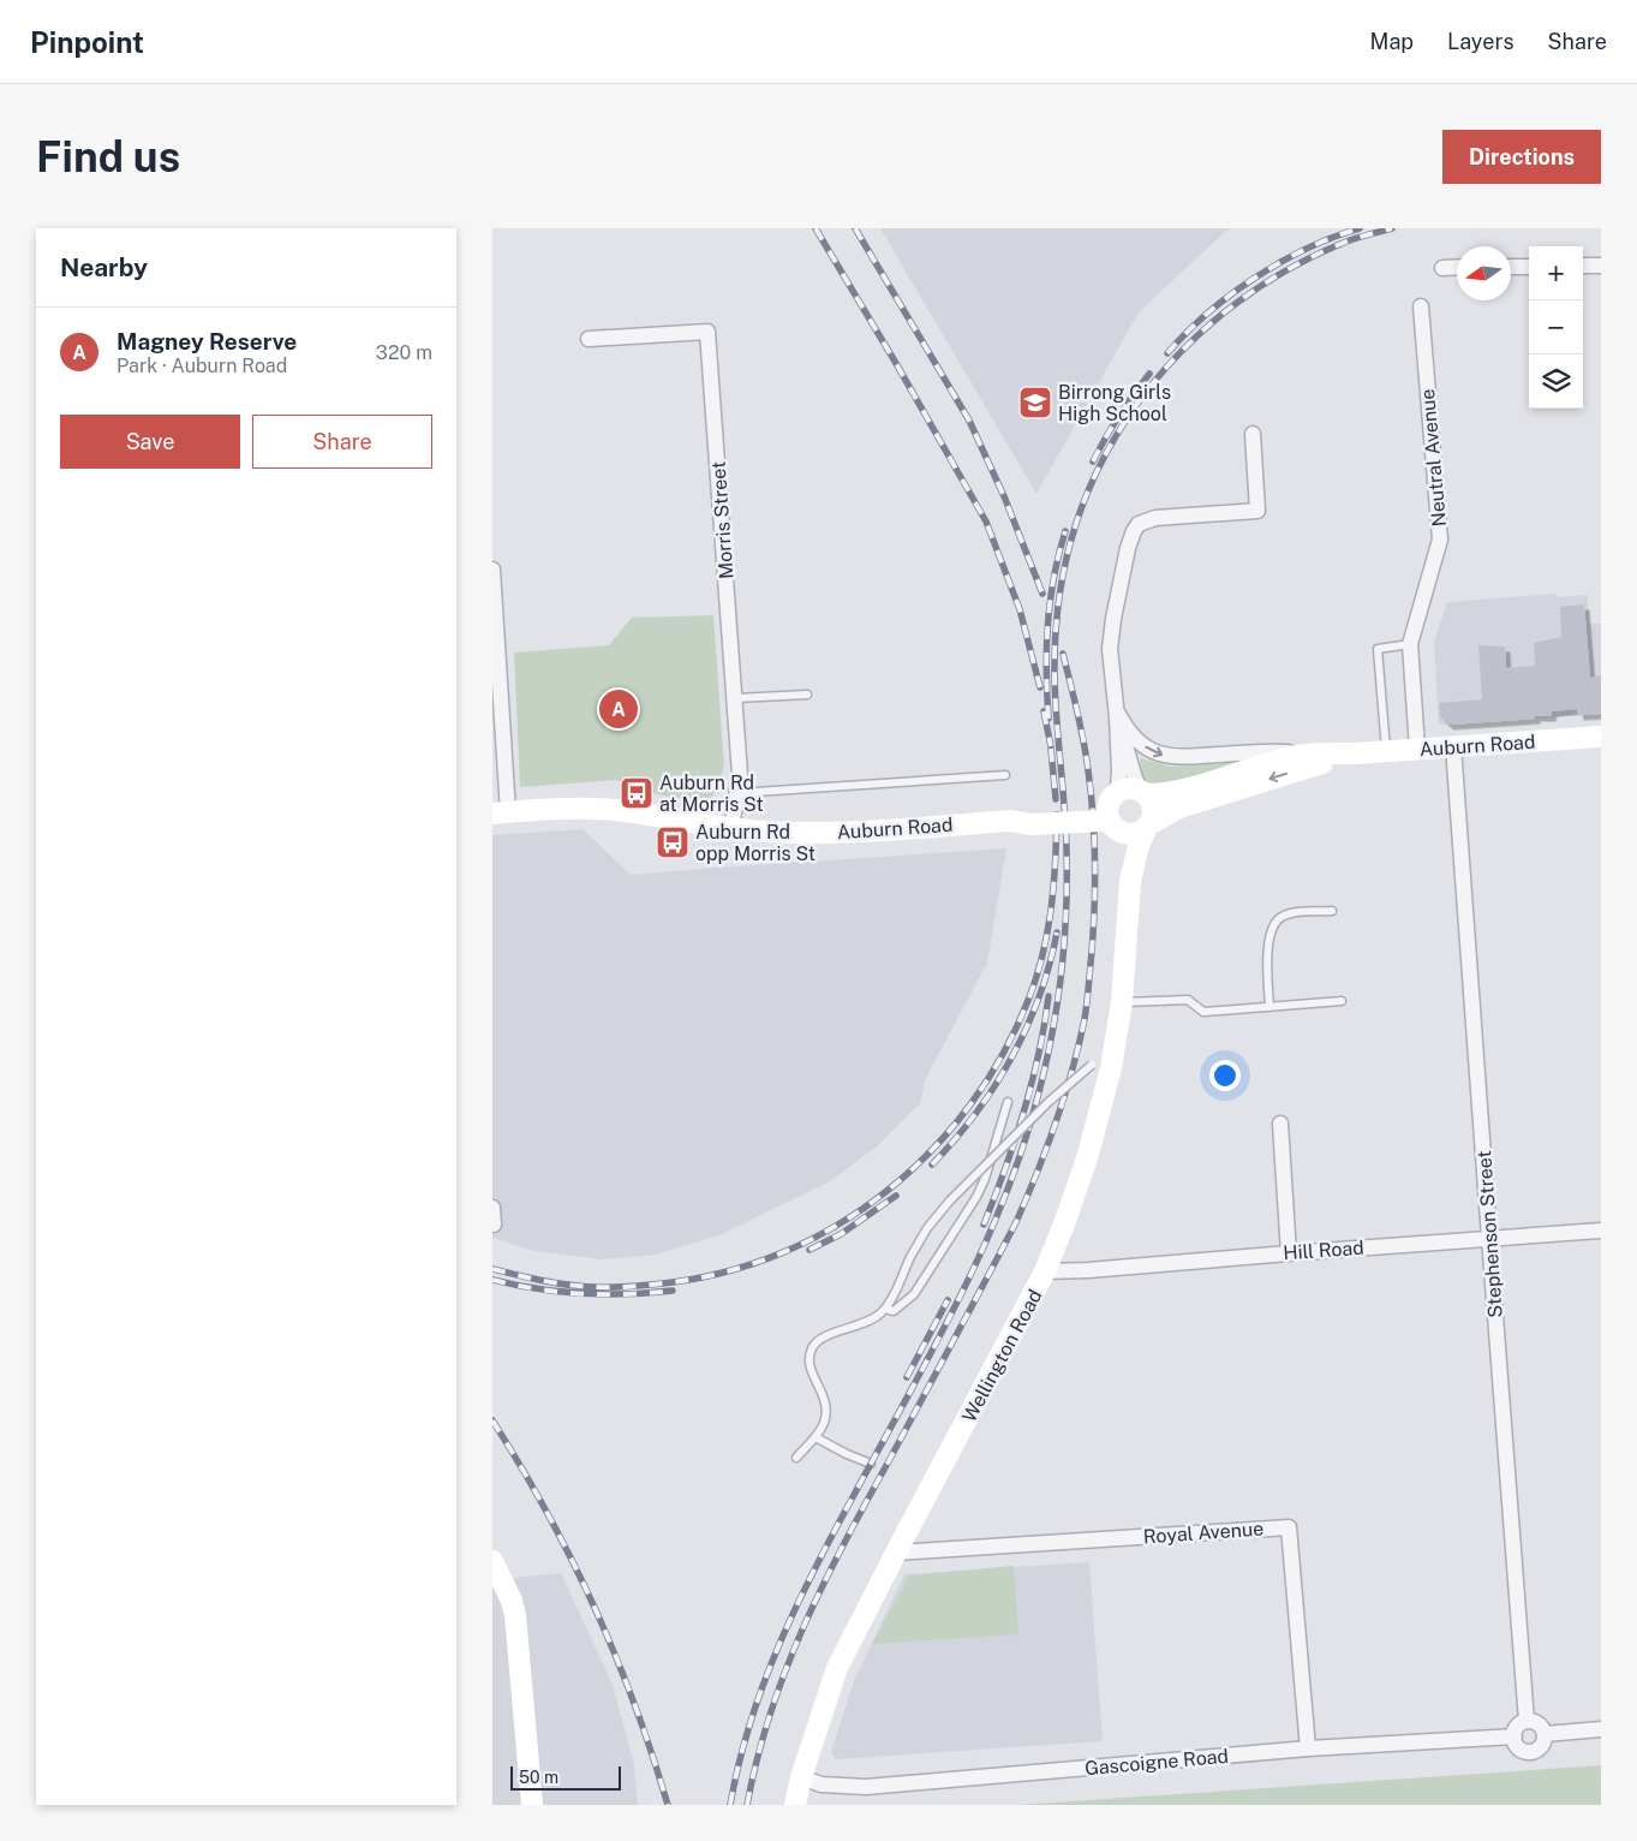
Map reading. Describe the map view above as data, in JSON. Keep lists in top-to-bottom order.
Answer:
{
  "streets": {
    "main road": ["Auburn Road", "Wellington Road"],
    "street": [
      "Neutral Avenue",
      "Morris Street",
      "Stephenson Street",
      "Hill Road",
      "Royal Avenue",
      "Gascoigne Road"
    ]
  },
  "crossings": [
    ["Neutral Avenue", "Auburn Road"],
    ["Morris Street", "Auburn Road"],
    ["Auburn Road", "Stephenson Street"],
    ["Auburn Road", "Wellington Road"],
    ["Stephenson Street", "Hill Road"],
    ["Stephenson Street", "Gascoigne Road"],
    ["Hill Road", "Wellington Road"],
    ["Wellington Road", "Royal Avenue"],
    ["Wellington Road", "Gascoigne Road"],
    ["Royal Avenue", "Gascoigne Road"]
  ],
  "places": {
    "school or university": ["Birrong Girls High School"],
    "bus stop": ["Auburn Rd at Morris St", "Auburn Rd opp Morris St"]
  },
  "scale_bar": "50 m",
  "north": "left",
  "page": {
    "header": "Pinpoint",
    "nav": ["Map", "Layers", "Share"],
    "buttons": [
      "Directions",
      ["Save", "Share"]
    ],
    "title": "Find us",
    "heading": "Nearby",
    "map_buttons": ["+", "−"],
    "list": [
      {
        "mark": "A",
        "name": "Magney Reserve",
        "note": "Park · Auburn Road",
        "value": "320 m"
      }
    ],
    "pins": "A",
    "scale": "50 m"
  }
}
